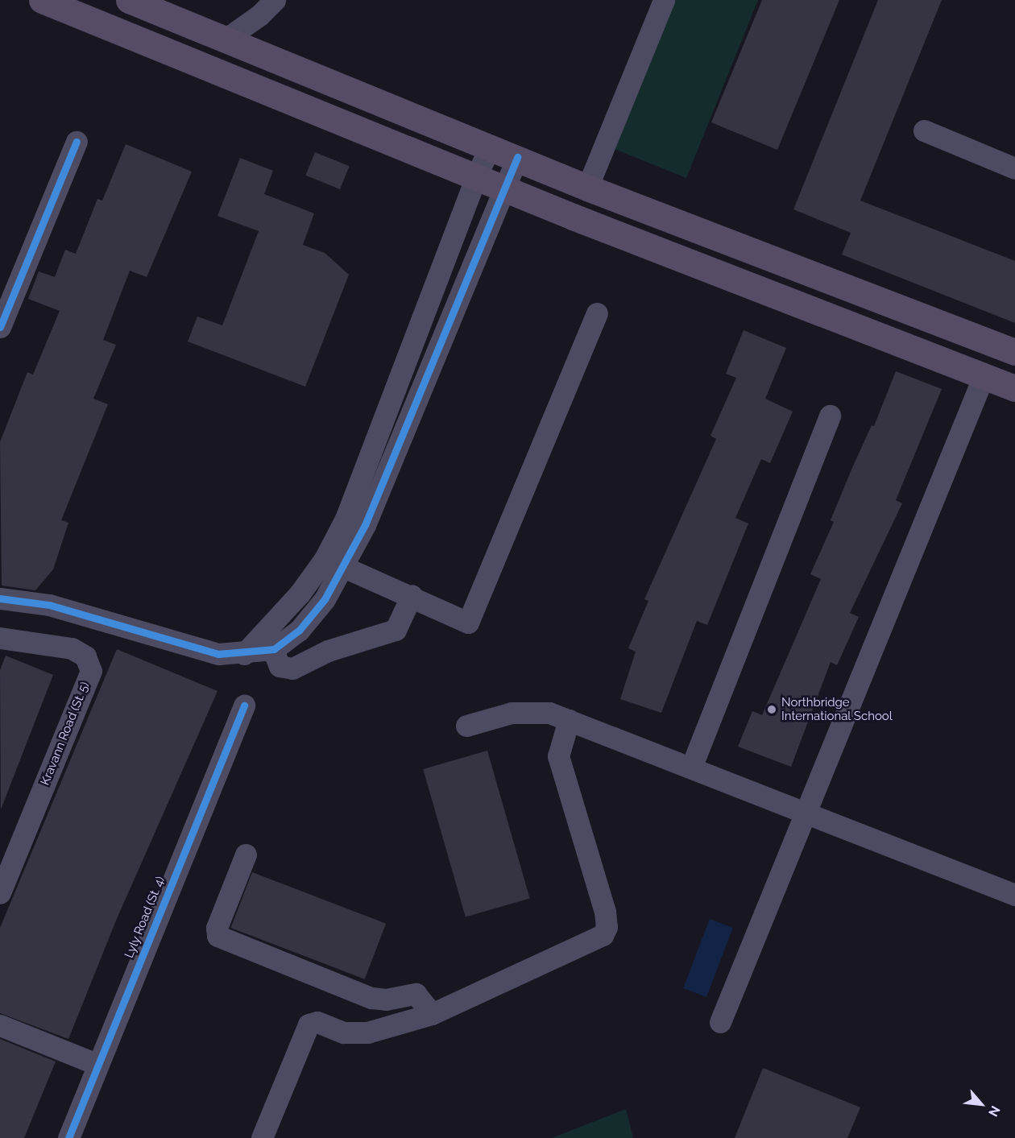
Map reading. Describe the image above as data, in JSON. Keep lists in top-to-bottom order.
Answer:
{
  "streets": {
    "street": ["Kravann Road (St. 5)", "Lyly Road (St. 4)"]
  },
  "places": ["Northbridge International School"],
  "north": "bottom right"
}
